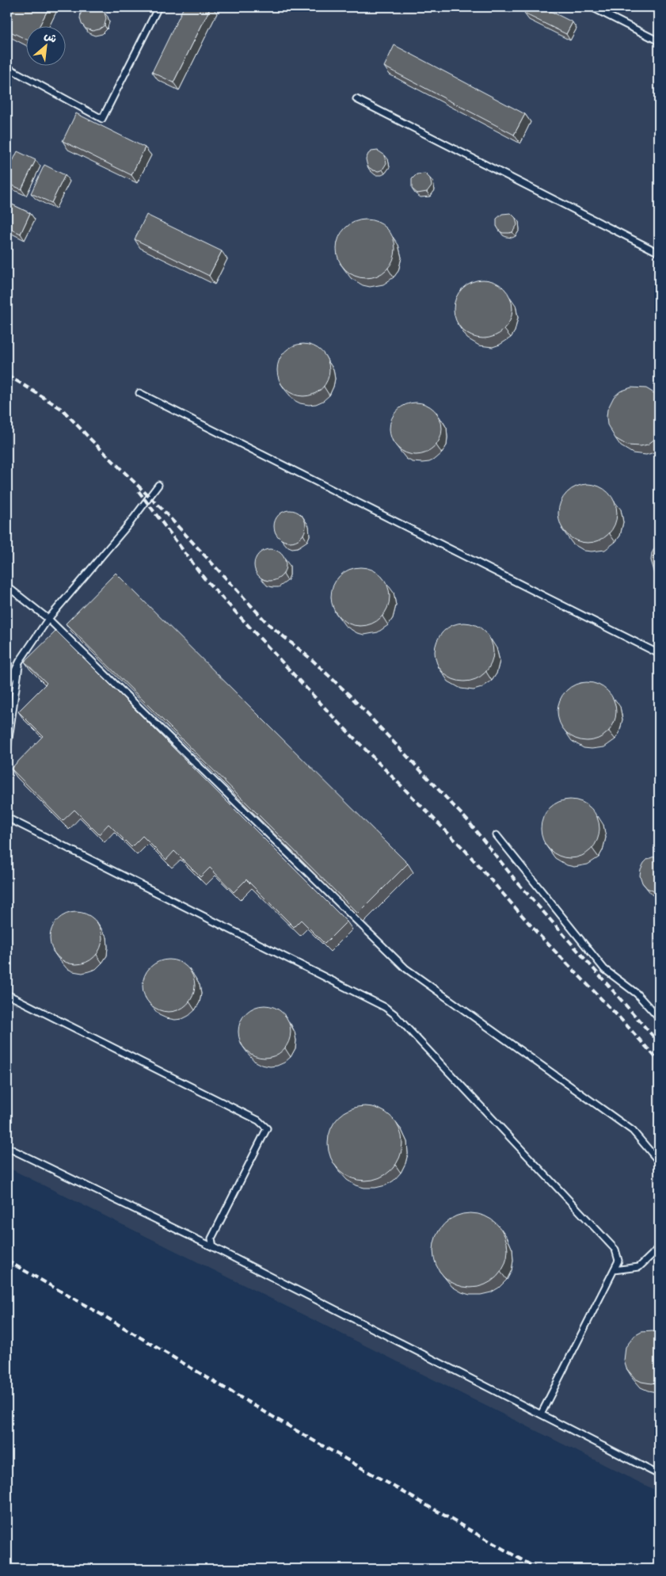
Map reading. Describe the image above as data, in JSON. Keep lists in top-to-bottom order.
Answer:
{
  "north": "top right"
}
